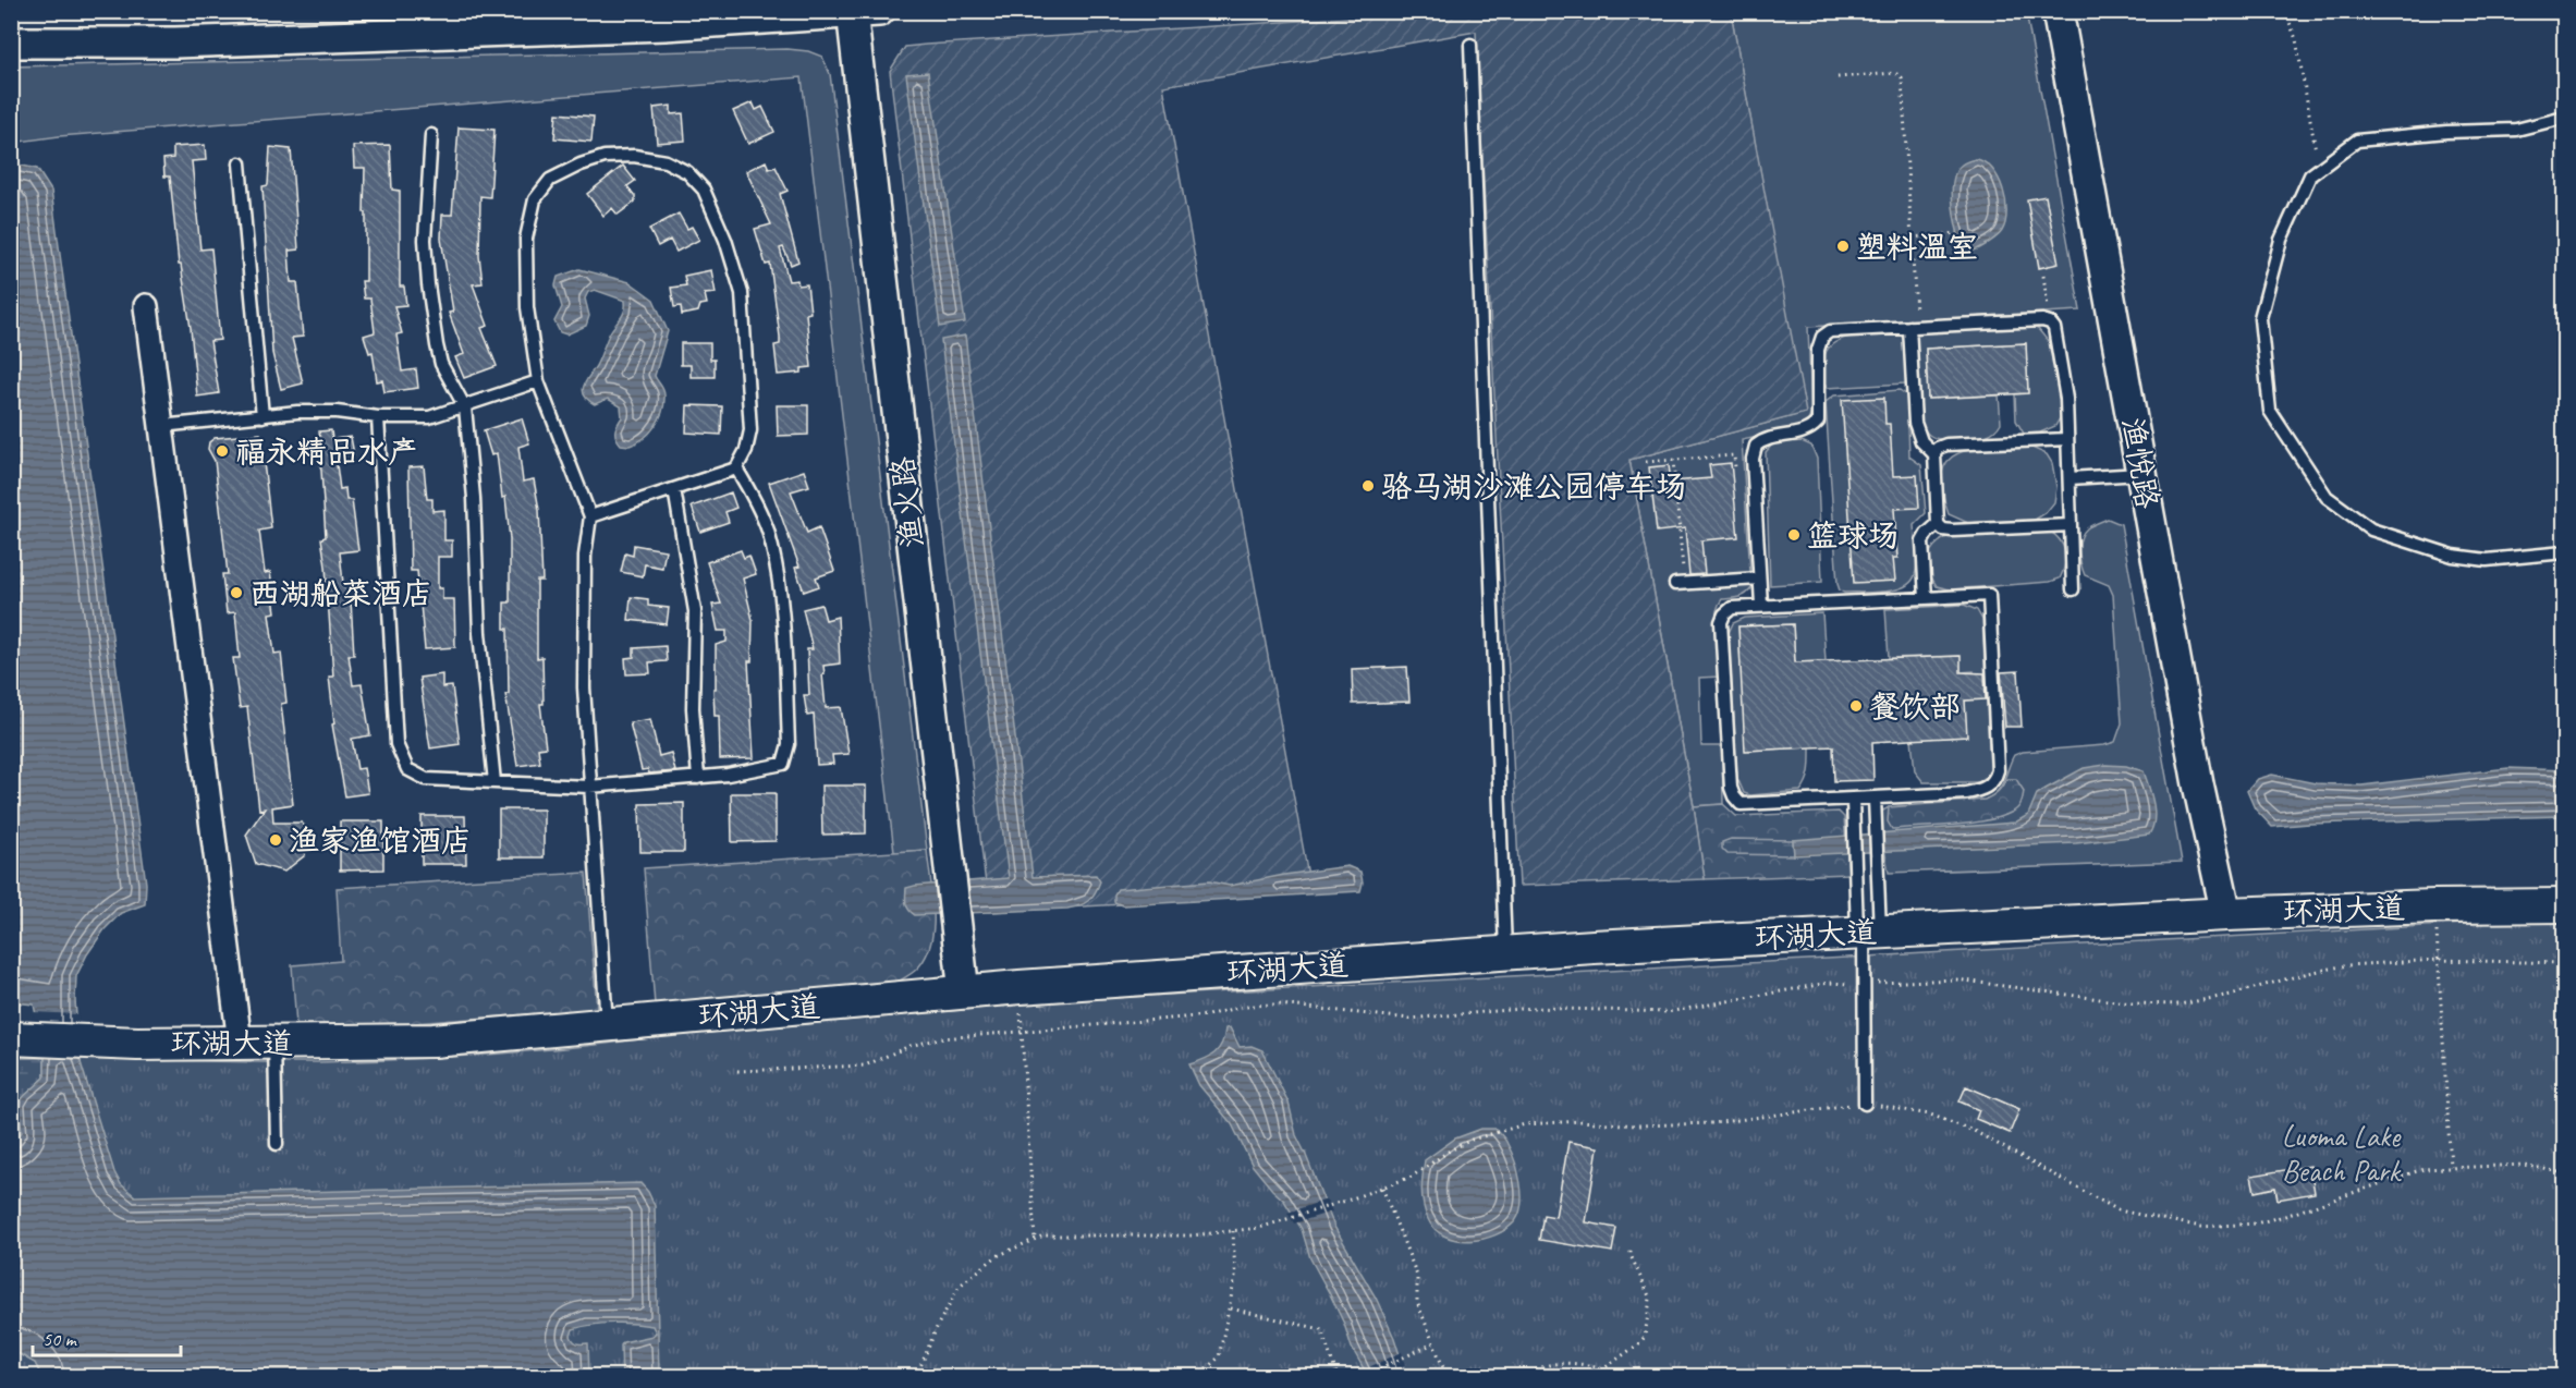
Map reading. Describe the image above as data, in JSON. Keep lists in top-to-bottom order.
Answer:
{
  "streets": {
    "main road": ["环湖大道"],
    "street": ["渔悦路", "渔火路"]
  },
  "crossings": [
    ["渔悦路", "环湖大道"],
    ["渔火路", "环湖大道"]
  ],
  "parks": ["Luoma Lake Beach Park"],
  "places": [
    "塑料温室",
    "福永精品水产",
    "骆马湖沙滩公园停车场",
    "篮球场",
    "西湖船菜酒店",
    "餐饮部",
    "渔家渔馆酒店"
  ],
  "scale_bar": "50 m"
}
